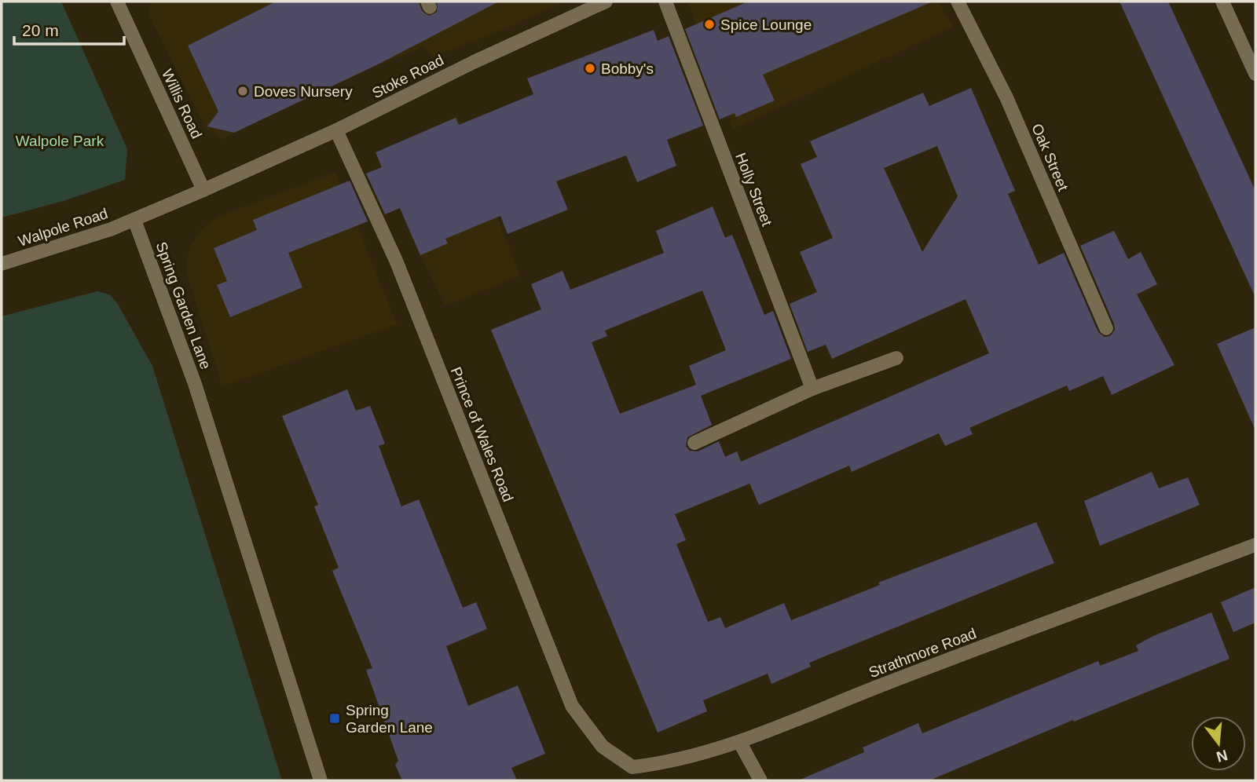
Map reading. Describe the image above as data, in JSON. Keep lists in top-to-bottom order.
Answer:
{
  "streets": {
    "street": [
      "Stoke Road",
      "Willis Road",
      "Oak Street",
      "Holly Street",
      "Walpole Road",
      "Spring Garden Lane",
      "Prince of Wales Road",
      "Strathmore Road"
    ]
  },
  "crossings": [
    ["Stoke Road", "Willis Road"],
    ["Stoke Road", "Walpole Road"],
    ["Stoke Road", "Spring Garden Lane"],
    ["Stoke Road", "Prince of Wales Road"],
    ["Walpole Road", "Spring Garden Lane"],
    ["Prince of Wales Road", "Strathmore Road"]
  ],
  "parks": ["Walpole Park"],
  "places": {
    "other": ["Spice Lounge", "Bobby's", "Doves Nursery"],
    "transit": ["Spring Garden Lane"]
  },
  "scale_bar": "20 m",
  "north": "bottom"
}
